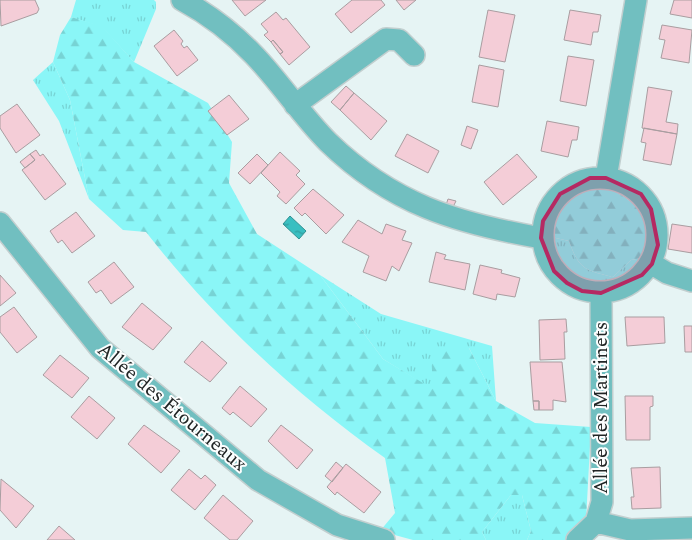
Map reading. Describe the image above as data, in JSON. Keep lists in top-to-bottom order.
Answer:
{
  "streets": {
    "street": ["Allée des Étourneaux", "Allée des Martinets"]
  }
}
